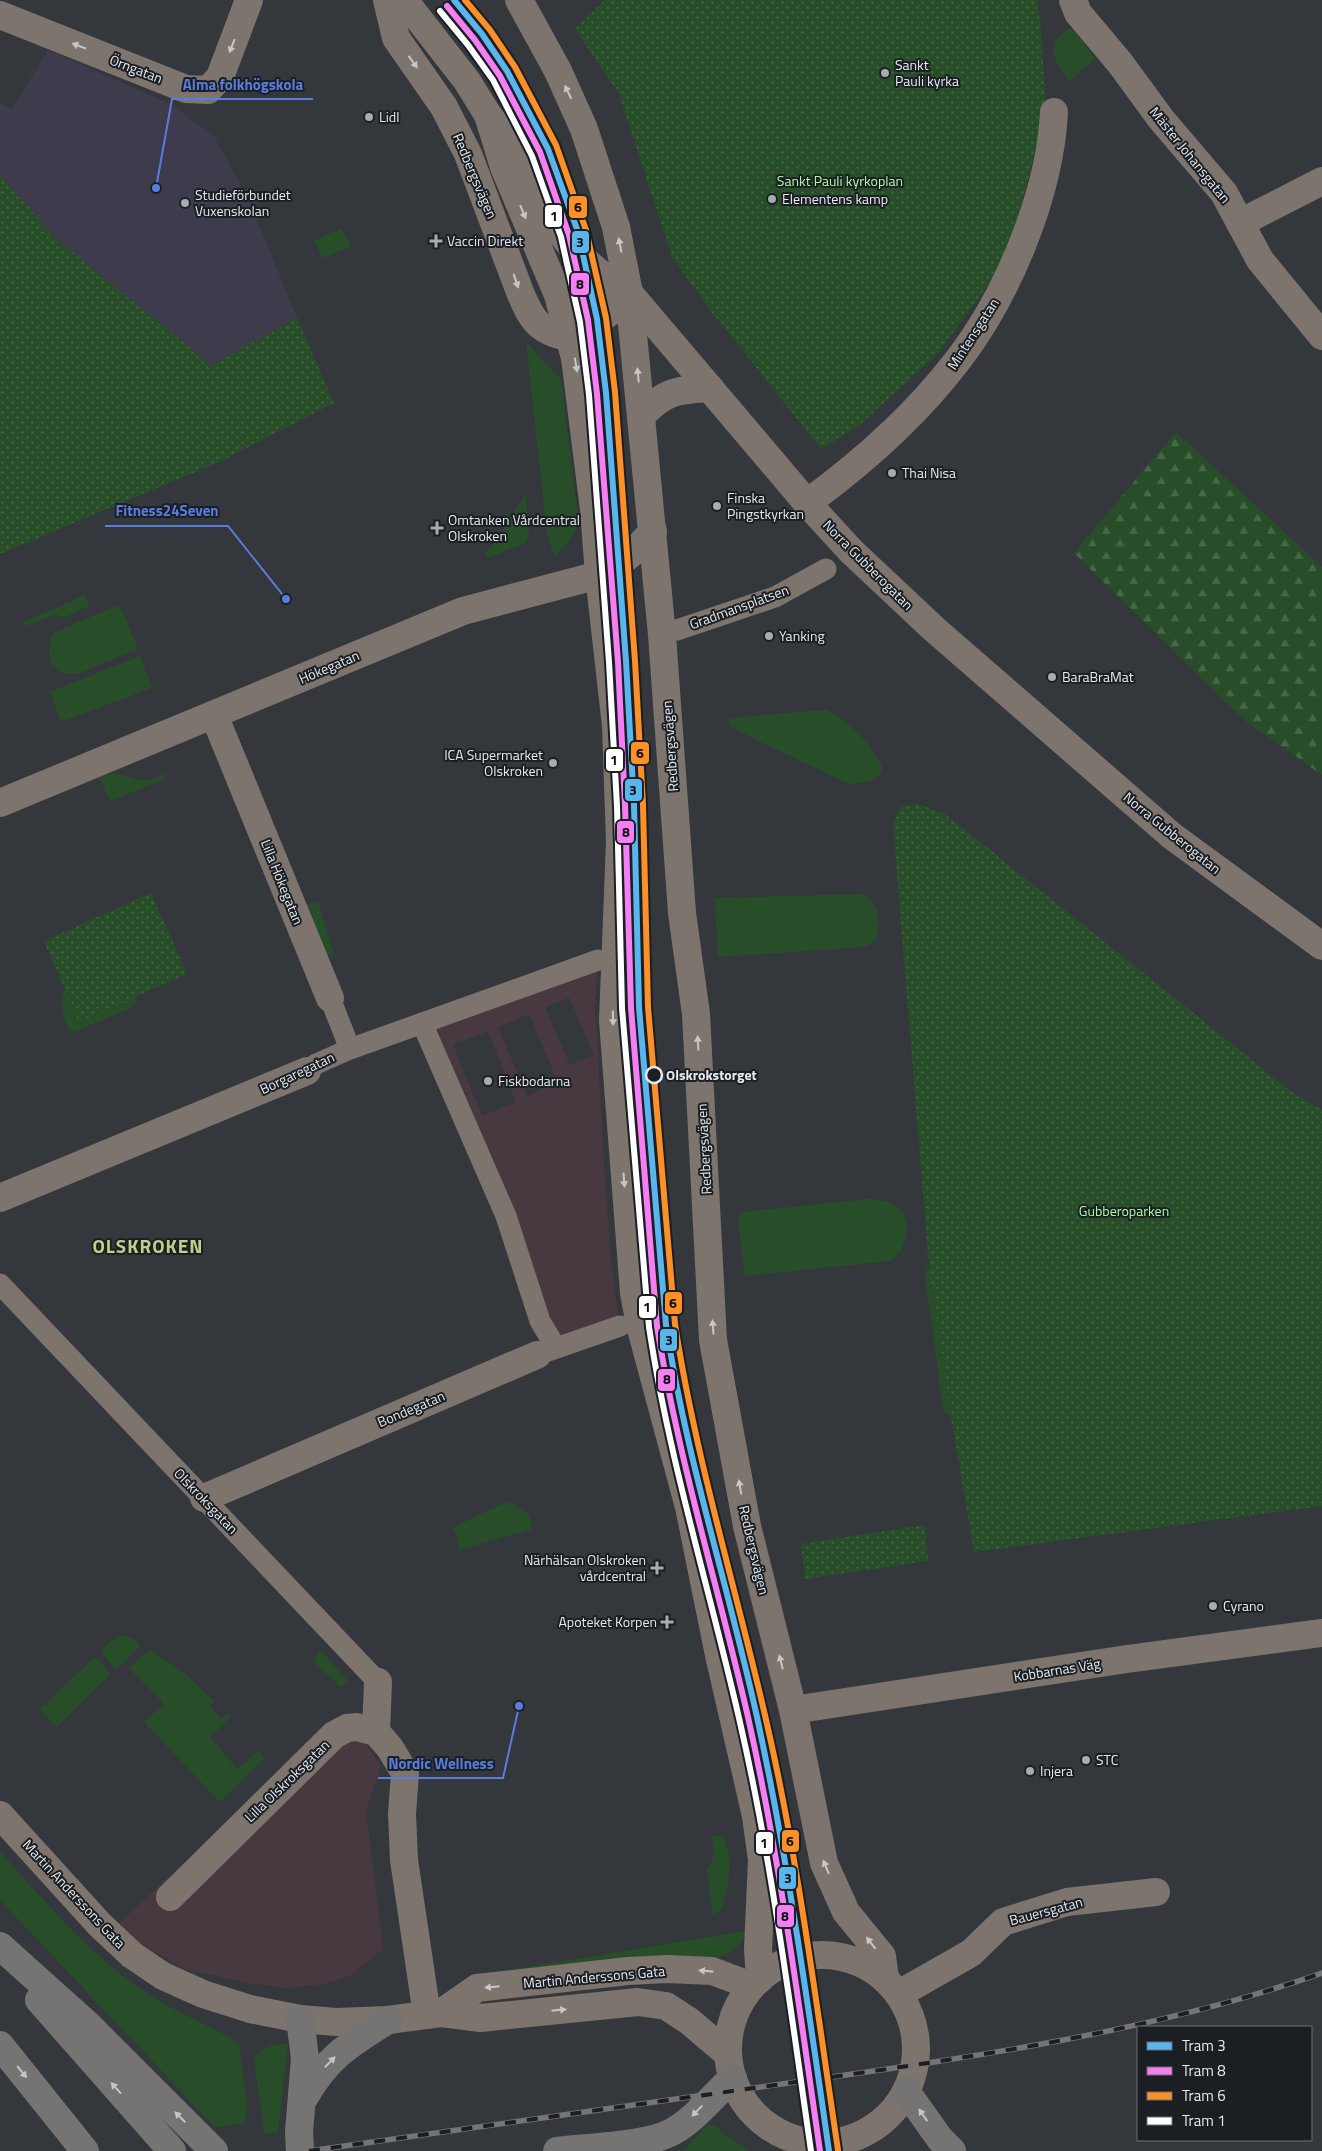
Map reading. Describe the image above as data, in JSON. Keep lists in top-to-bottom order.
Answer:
{
  "streets": {
    "street": [
      "Örngatan",
      "Mäster Johansgatan",
      "Redbergsvägen",
      "Mintensgatan",
      "Norra Gubberogatan",
      "Gradmansplatsen",
      "Hökegatan",
      "Lilla Hökegatan",
      "Borgaregatan",
      "Bondegatan",
      "Olskroksgatan",
      "Kobbarnas Väg",
      "Lilla Olskroksgatan",
      "Martin Anderssons Gata",
      "Bauersgatan"
    ]
  },
  "crossings": [
    ["Redbergsvägen", "Norra Gubberogatan"],
    ["Redbergsvägen", "Hökegatan"],
    ["Redbergsvägen", "Kobbarnas Väg"],
    ["Redbergsvägen", "Martin Anderssons Gata"],
    ["Redbergsvägen", "Bauersgatan"],
    ["Mintensgatan", "Norra Gubberogatan"],
    ["Hökegatan", "Lilla Hökegatan"],
    ["Lilla Hökegatan", "Borgaregatan"],
    ["Bondegatan", "Olskroksgatan"],
    ["Olskroksgatan", "Lilla Olskroksgatan"]
  ],
  "districts": ["OLSKROKEN"],
  "parks": ["Sankt Pauli kyrkoplan", "Gubberoparken"],
  "places": {
    "other": [
      "Sankt Pauli kyrka",
      "Lidl",
      "Alma folkhögskola",
      "Elementens kamp",
      "Studieförbundet Vuxenskolan",
      "Thai Nisa",
      "Finska Pingstkyrkan",
      "Fitness24Seven",
      "Yanking",
      "BaraBraMat",
      "ICA Supermarket Olskroken",
      "Olskrokstorget",
      "Fiskbodarna",
      "Cyrano",
      "Nordic Wellness",
      "STC",
      "Injera"
    ],
    "health": [
      "Vaccin Direkt",
      "Omtanken Vårdcentral Olskroken",
      "Närhälsan Olskroken vårdcentral",
      "Apoteket Korpen"
    ]
  },
  "lines": [
    "tram line 3",
    "tram line 6",
    "tram line 8",
    "tram line 1"
  ],
  "legend": [
    "Tram 3",
    "Tram 8",
    "Tram 6",
    "Tram 1"
  ]
}
